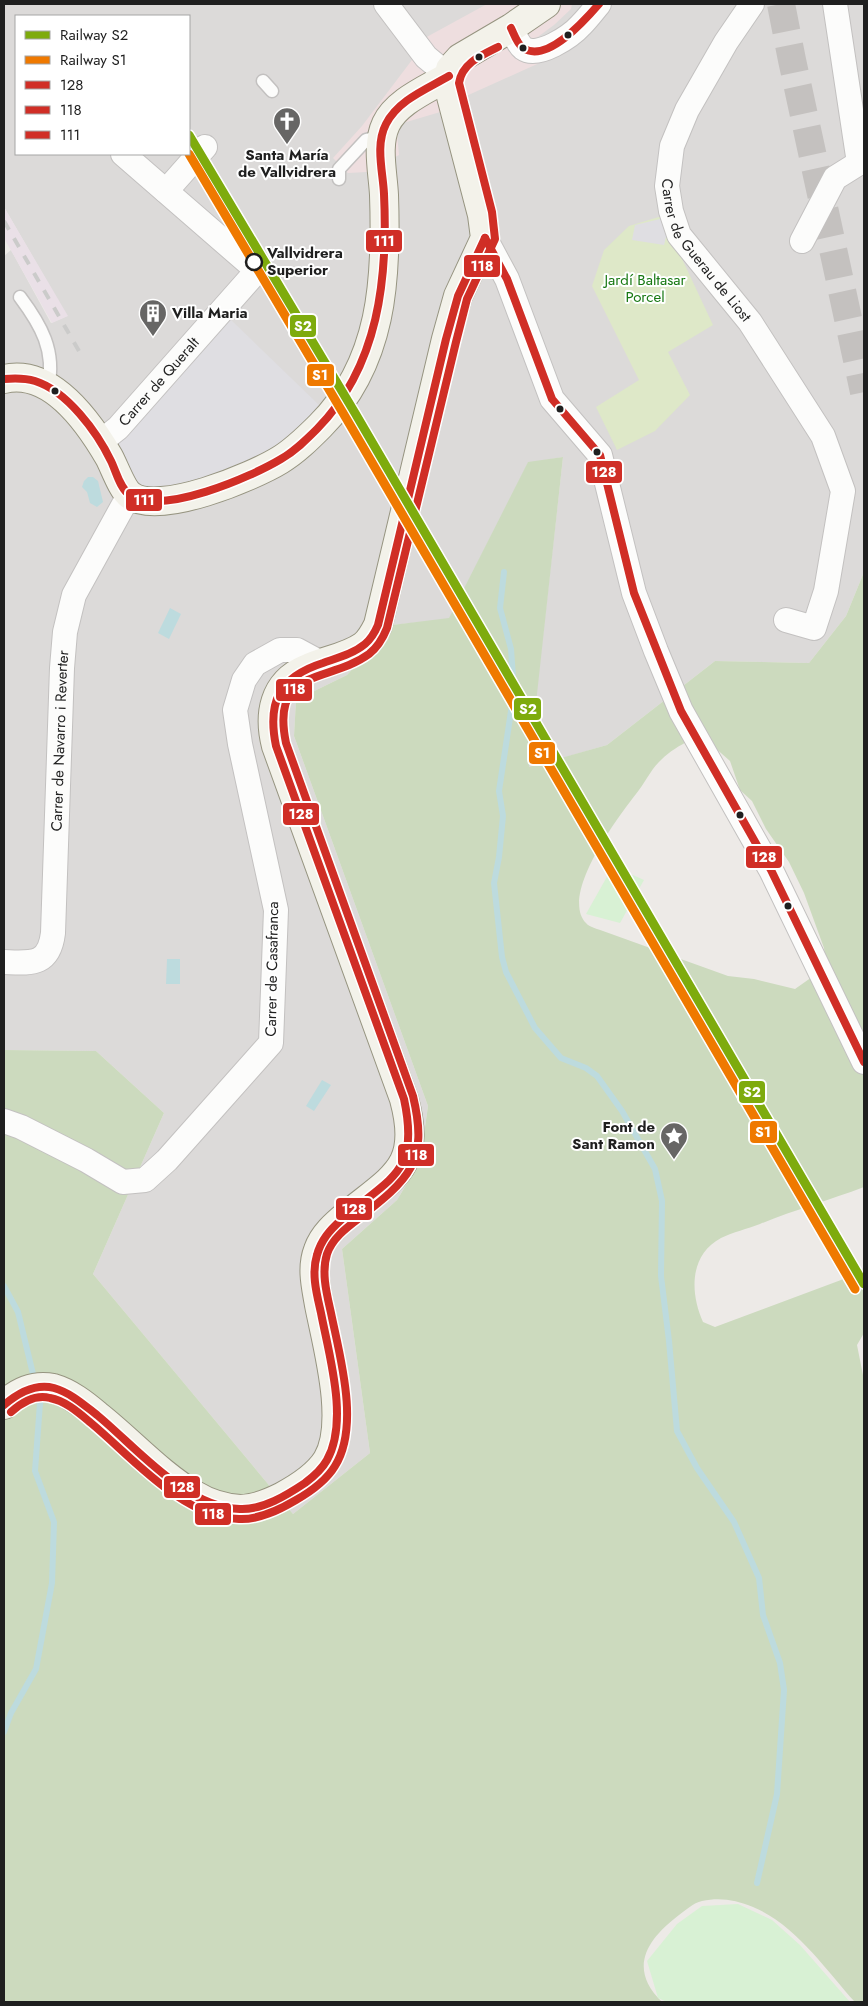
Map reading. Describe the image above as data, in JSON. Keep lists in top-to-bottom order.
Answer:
{
  "streets": {
    "street": [
      "Carrer de Guerau de Liost",
      "Carrer de Queralt",
      "Carrer de Navarro i Reverter",
      "Carrer de Casafranca"
    ]
  },
  "parks": ["Jardí Baltasar Porcel"],
  "places": {
    "church": ["Santa María de Vallvidrera"],
    "other": ["Vallvidrera Superior"],
    "building": ["Villa Maria"],
    "place": ["Font de Sant Ramon"]
  },
  "lines": [
    "transit line 111",
    "transit line 118",
    "rail line S2",
    "rail line S1",
    "transit line 128"
  ],
  "legend": [
    "Railway S2",
    "Railway S1",
    "128",
    "118",
    "111"
  ]
}
